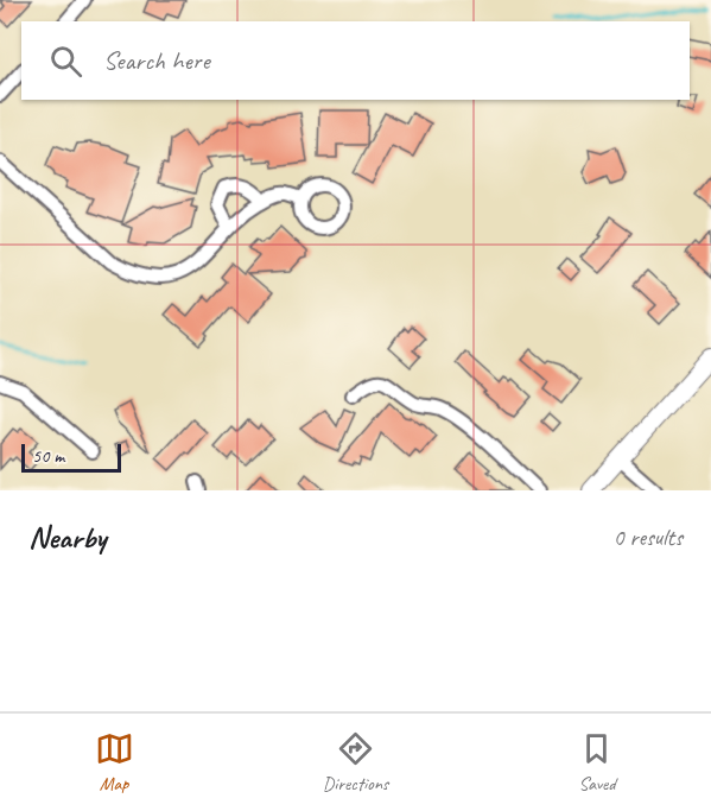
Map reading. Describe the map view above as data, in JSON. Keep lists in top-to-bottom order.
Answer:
{
  "scale_bar": "50 m",
  "page": {
    "search": "Search here",
    "scale": "50 m",
    "heading": ["Nearby", "0 results"],
    "nav": ["Map", "Directions", "Saved"]
  }
}
